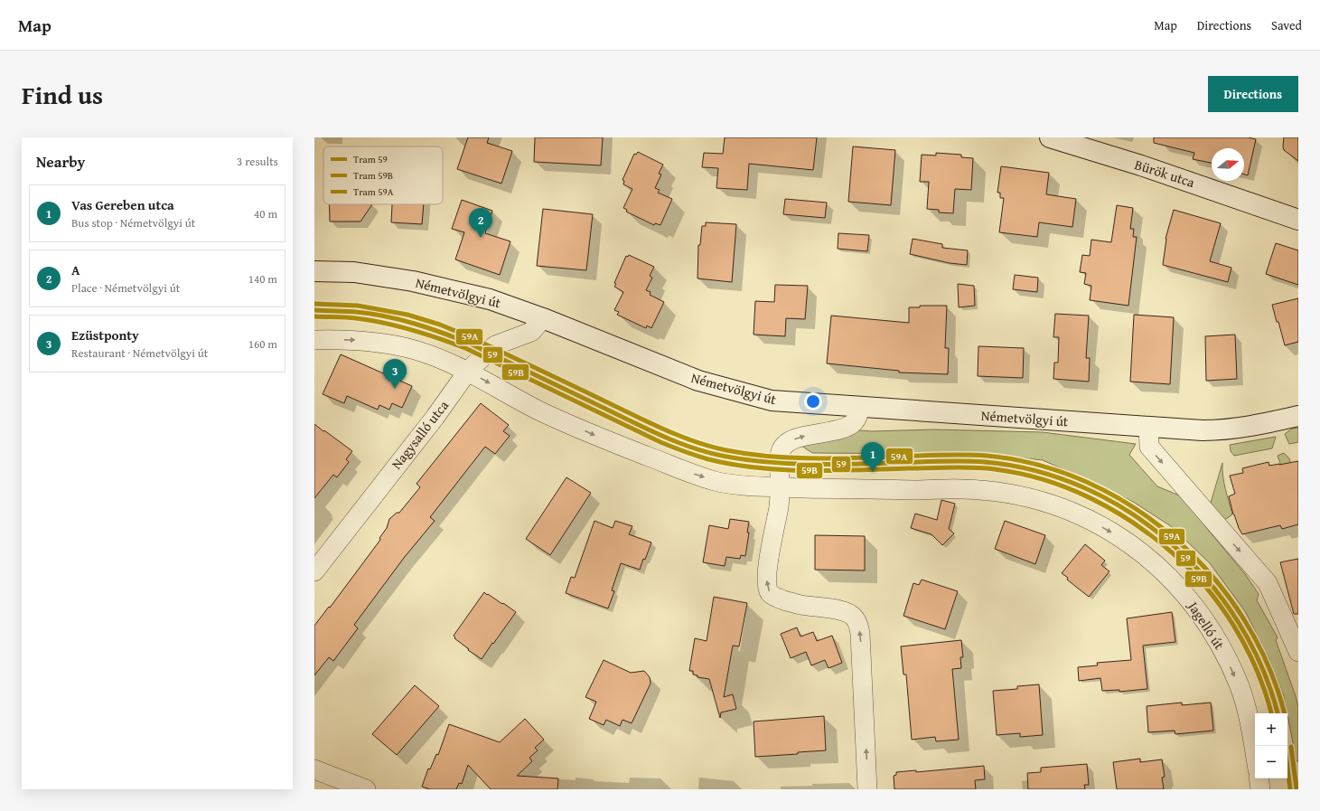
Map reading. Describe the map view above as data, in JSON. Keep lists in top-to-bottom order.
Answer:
{
  "streets": {
    "street": [
      "Bürök utca",
      "Németvölgyi út",
      "Nagysalló utca",
      "Jagelló út"
    ]
  },
  "crossings": [
    ["Németvölgyi út", "Nagysalló utca"]
  ],
  "one_way": ["Jagelló út"],
  "lines": ["tram line 59A", "tram line 59", "tram line 59B"],
  "legend": ["Tram 59", "Tram 59B", "Tram 59A"],
  "north": "right",
  "page": {
    "header": "Map",
    "nav": ["Map", "Directions", "Saved"],
    "title": "Find us",
    "buttons": "Directions",
    "heading": ["Nearby", "3 results"],
    "list": [
      {
        "mark": "1",
        "name": "Vas Gereben utca",
        "note": "Bus stop · Németvölgyi út",
        "value": "40 m"
      },
      {
        "mark": "2",
        "name": "A",
        "note": "Place · Németvölgyi út",
        "value": "140 m"
      },
      {
        "mark": "3",
        "name": "Ezüstponty",
        "note": "Restaurant · Németvölgyi út",
        "value": "160 m"
      }
    ],
    "pins": ["2", "3", "1"],
    "map_buttons": ["+", "−"]
  }
}
